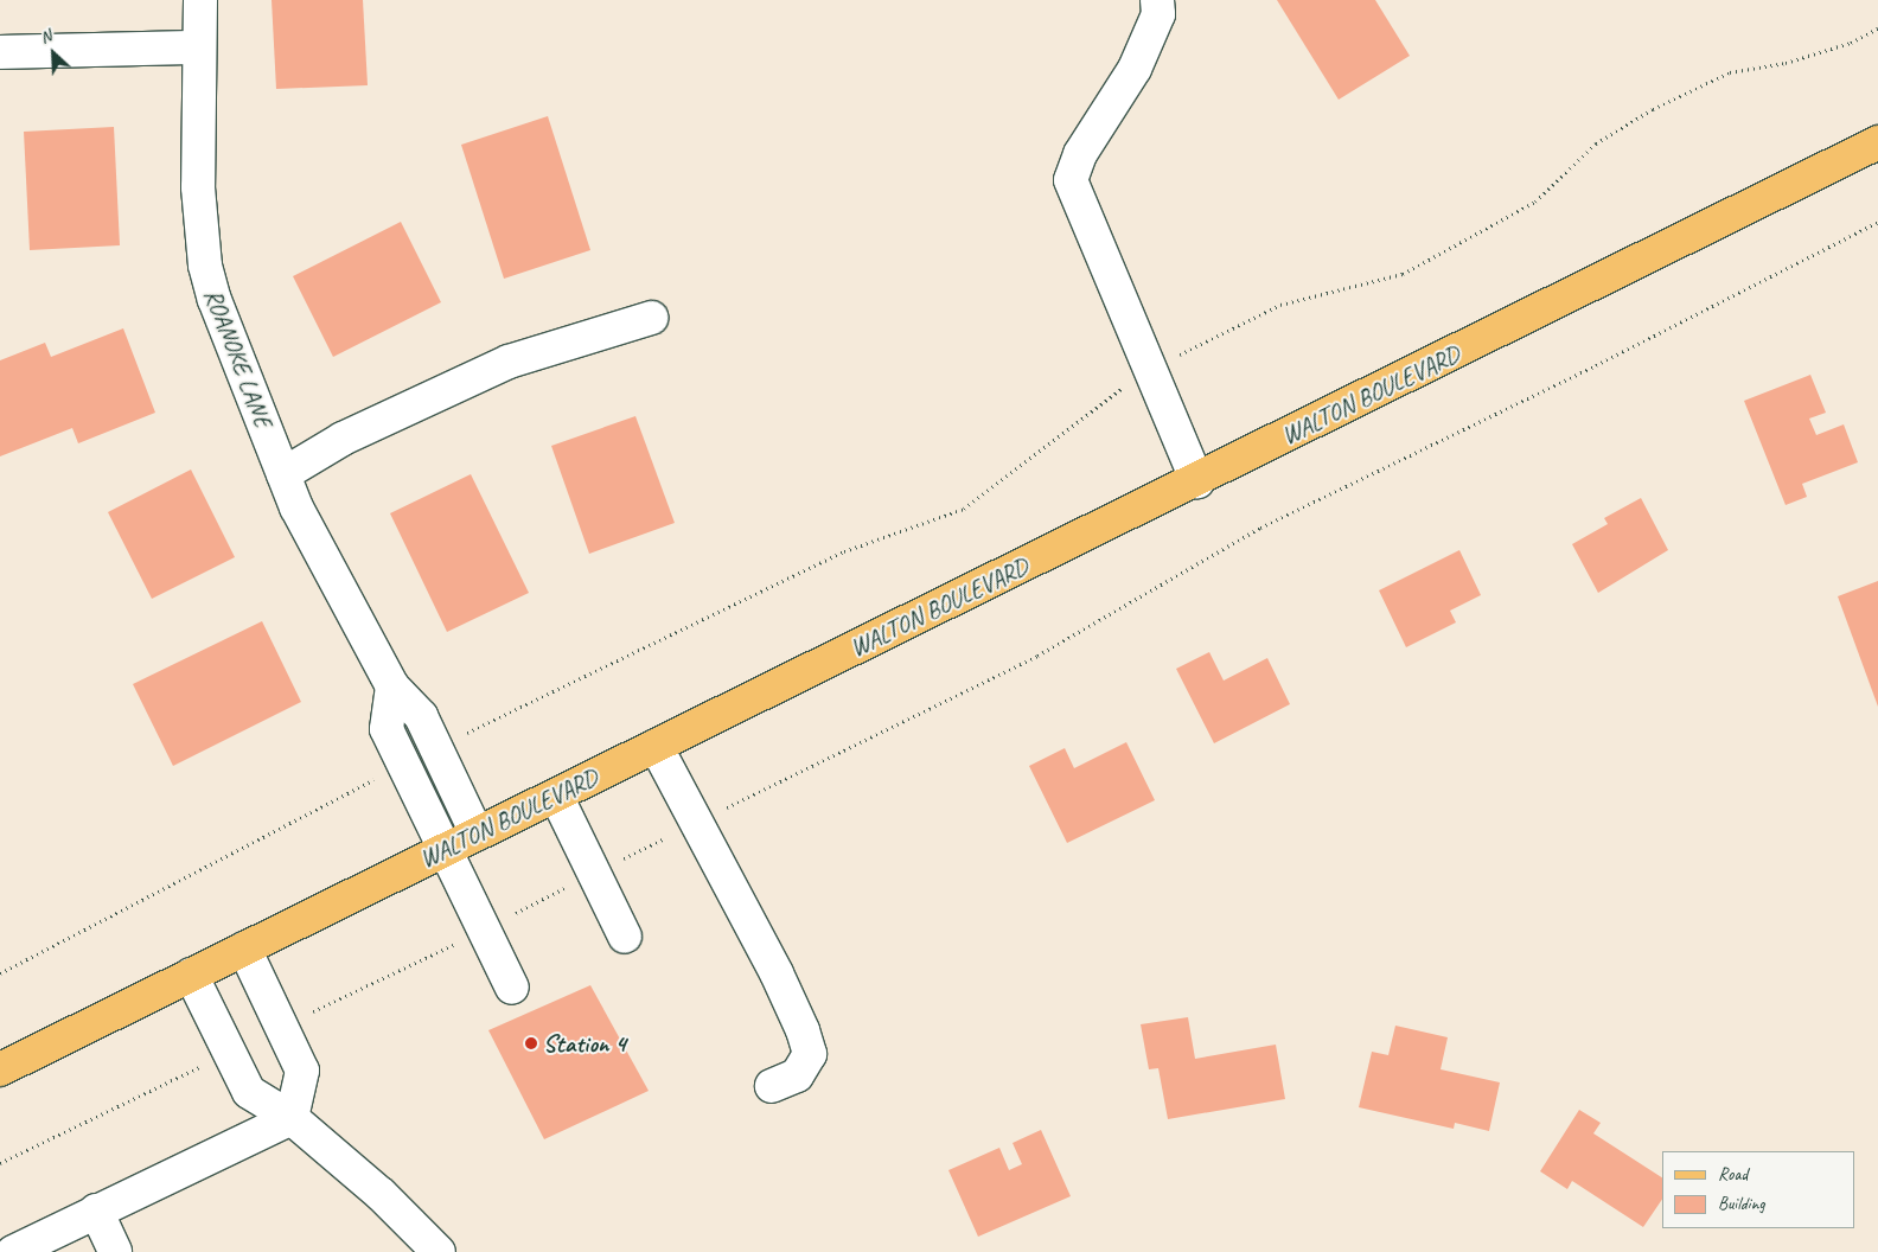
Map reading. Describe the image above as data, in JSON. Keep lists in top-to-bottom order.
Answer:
{
  "streets": {
    "main road": ["WALTON BOULEVARD"],
    "street": ["ROANOKE LANE"]
  },
  "crossings": [
    ["ROANOKE LANE", "WALTON BOULEVARD"]
  ],
  "places": ["Station 4"],
  "legend": ["Road", "Building"],
  "north": "top left"
}
